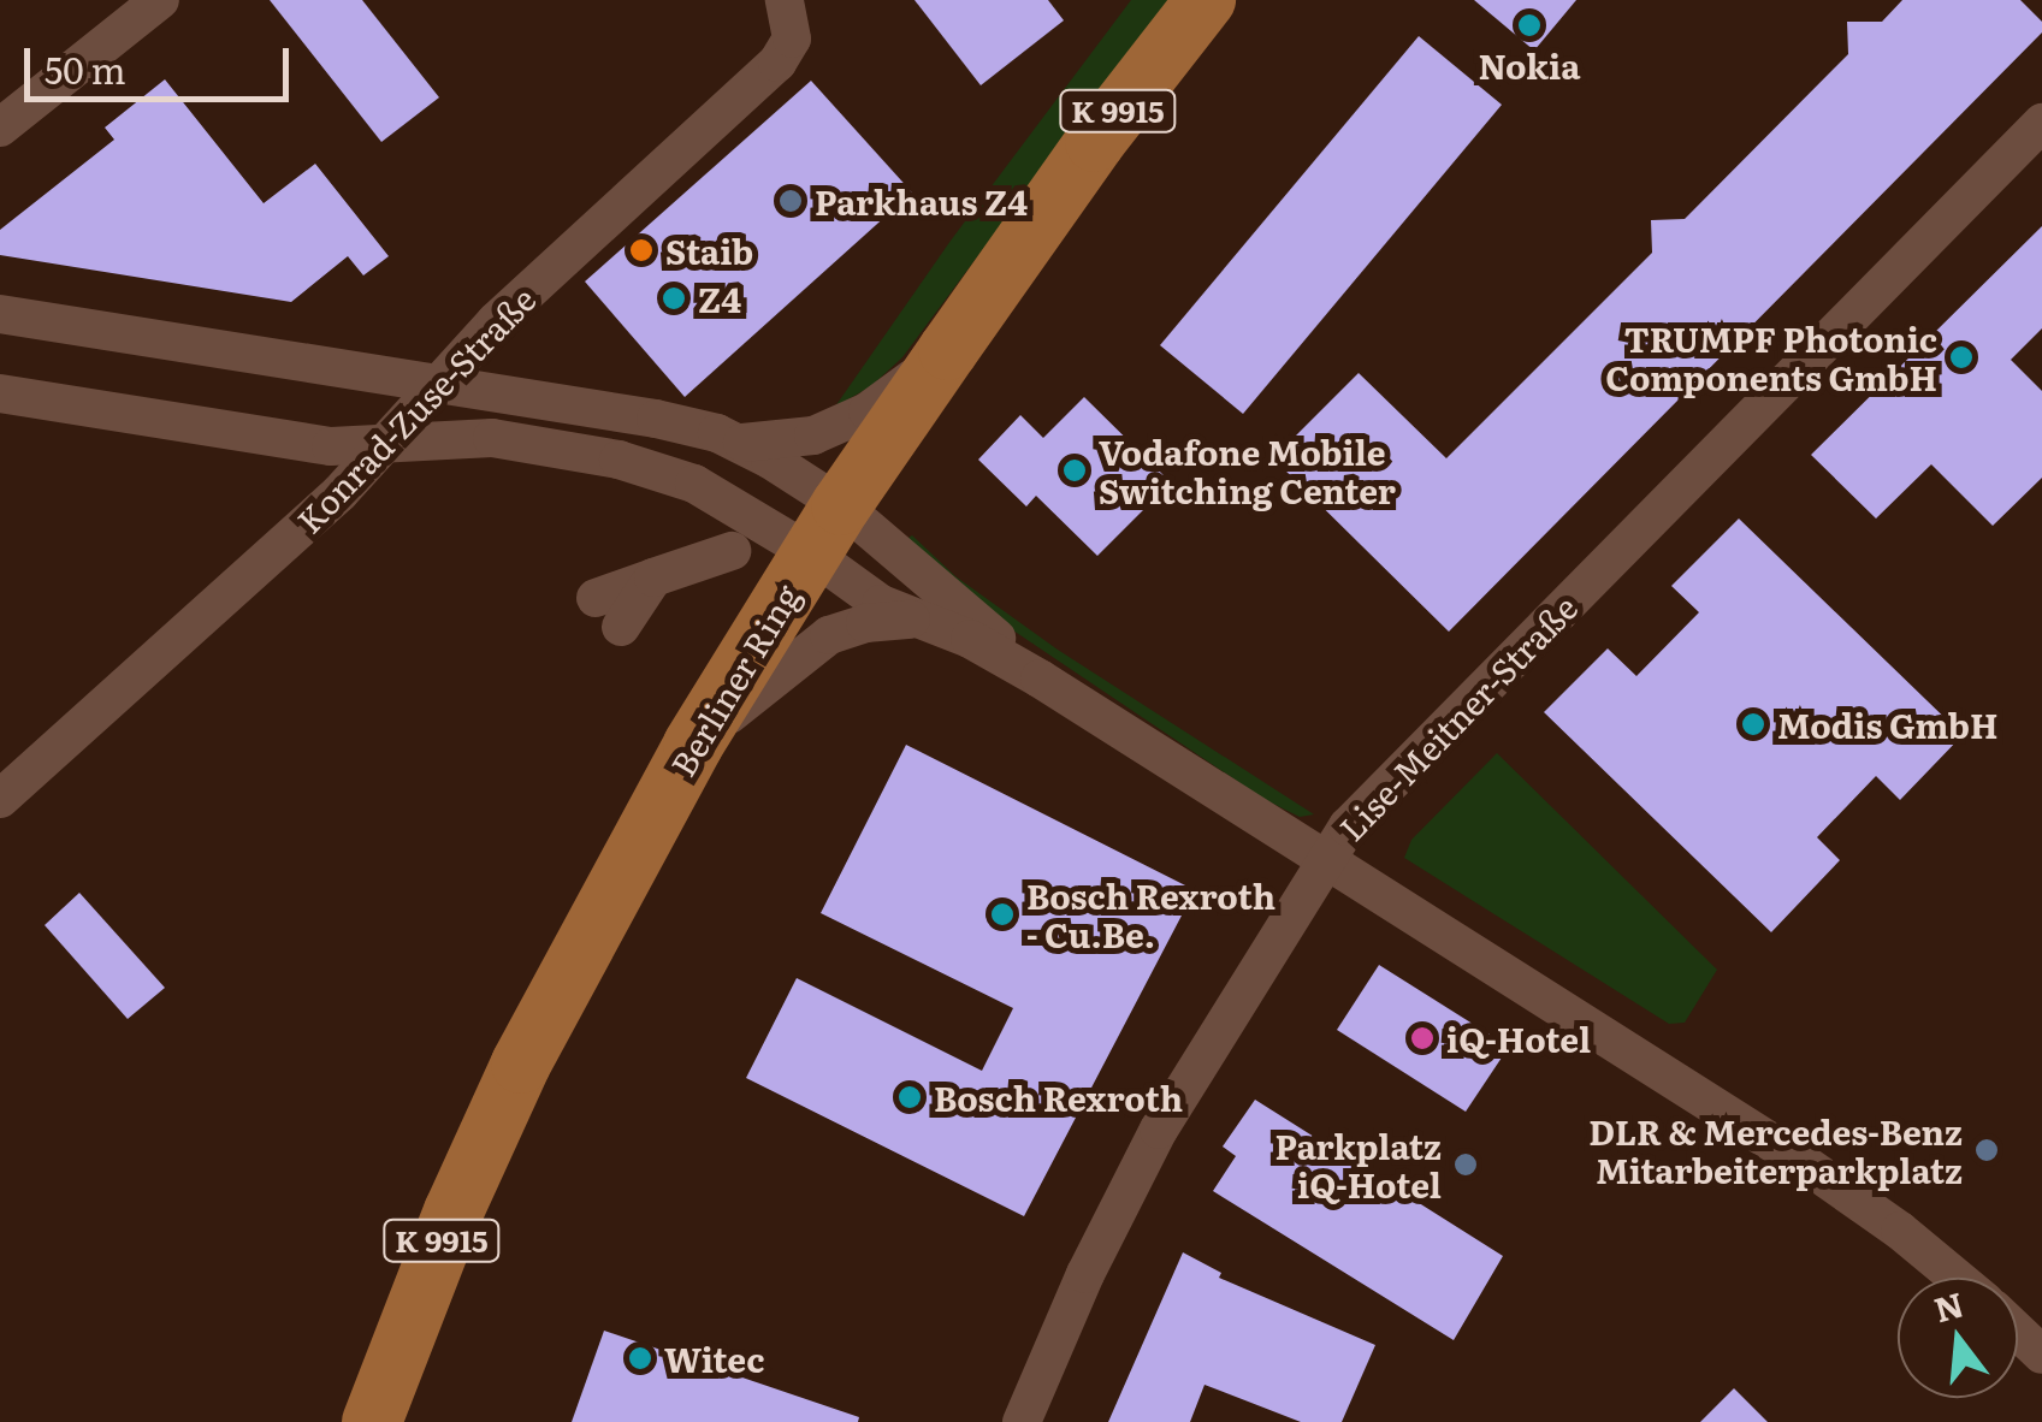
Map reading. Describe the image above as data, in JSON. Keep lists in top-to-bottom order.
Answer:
{
  "streets": {
    "main road": ["K 9915", "Berliner Ring"],
    "street": ["Konrad-Zuse-Straße", "Lise-Meitner-Straße"]
  },
  "places": [
    "Nokia",
    "Parkhaus Z4",
    "Staib",
    "Z4",
    "TRUMPF Photonic Components GmbH",
    "Vodafone Mobile Switching Center",
    "Modis GmbH",
    "Bosch Rexroth - Cu.Be.",
    "iQ-Hotel",
    "Bosch Rexroth",
    "DLR & Mercedes-Benz Mitarbeiterparkplatz",
    "Parkplatz iQ-Hotel",
    "Witec"
  ],
  "scale_bar": "50 m",
  "north": "top"
}
